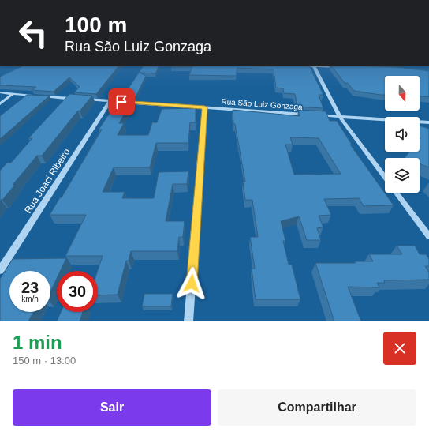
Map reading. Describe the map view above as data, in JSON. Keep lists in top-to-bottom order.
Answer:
{
  "streets": {
    "street": ["Rua São Luiz Gonzaga", "Rua Joaci Ribeiro"]
  },
  "crossings": [
    ["Rua São Luiz Gonzaga", "Rua Joaci Ribeiro"]
  ],
  "north": "bottom",
  "page": {
    "turn": ["100 m", "Rua São Luiz Gonzaga"],
    "speed": "23 km/h",
    "limit": "30",
    "heading": ["1 min", "150 m · 13:00"],
    "buttons": ["Sair", "Compartilhar"]
  }
}
